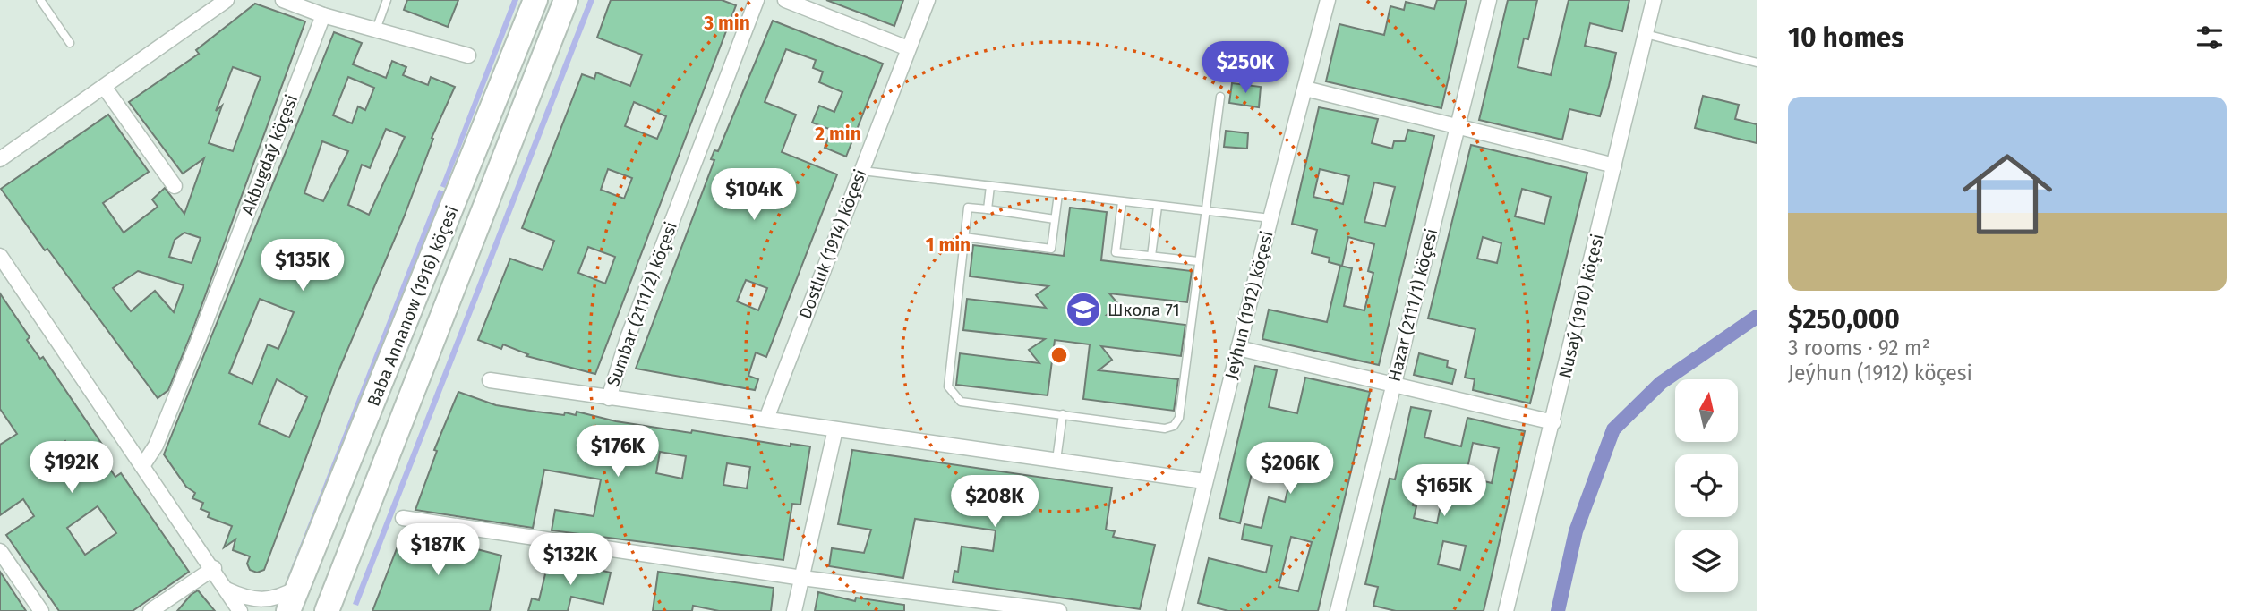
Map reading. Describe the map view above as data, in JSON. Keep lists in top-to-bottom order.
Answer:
{
  "streets": {
    "main road": ["Baba Annanow (1916) köçesi"],
    "street": [
      "Akbugdaý köçesi",
      "Dostluk (1914) köçesi",
      "Sumbar (2111/2) köçesi",
      "Jeýhun (1912) köçesi",
      "Hazar (2111/1) köçesi",
      "Nusaý (1910) köçesi"
    ]
  },
  "places": {
    "school or university": ["Школа 71"]
  },
  "north": "top",
  "page": {
    "heading": "10 homes",
    "price": [
      "$250K",
      "$104K",
      "$135K",
      "$176K",
      "$192K",
      "$206K",
      "$165K",
      "$208K",
      "$187K",
      "$132K"
    ],
    "list": [
      {
        "name": "$250,000",
        "note": "3 rooms · 92 m² · Jeýhun (1912) köçesi"
      }
    ]
  },
  "rings": ["3 min", "2 min", "1 min"]
}
